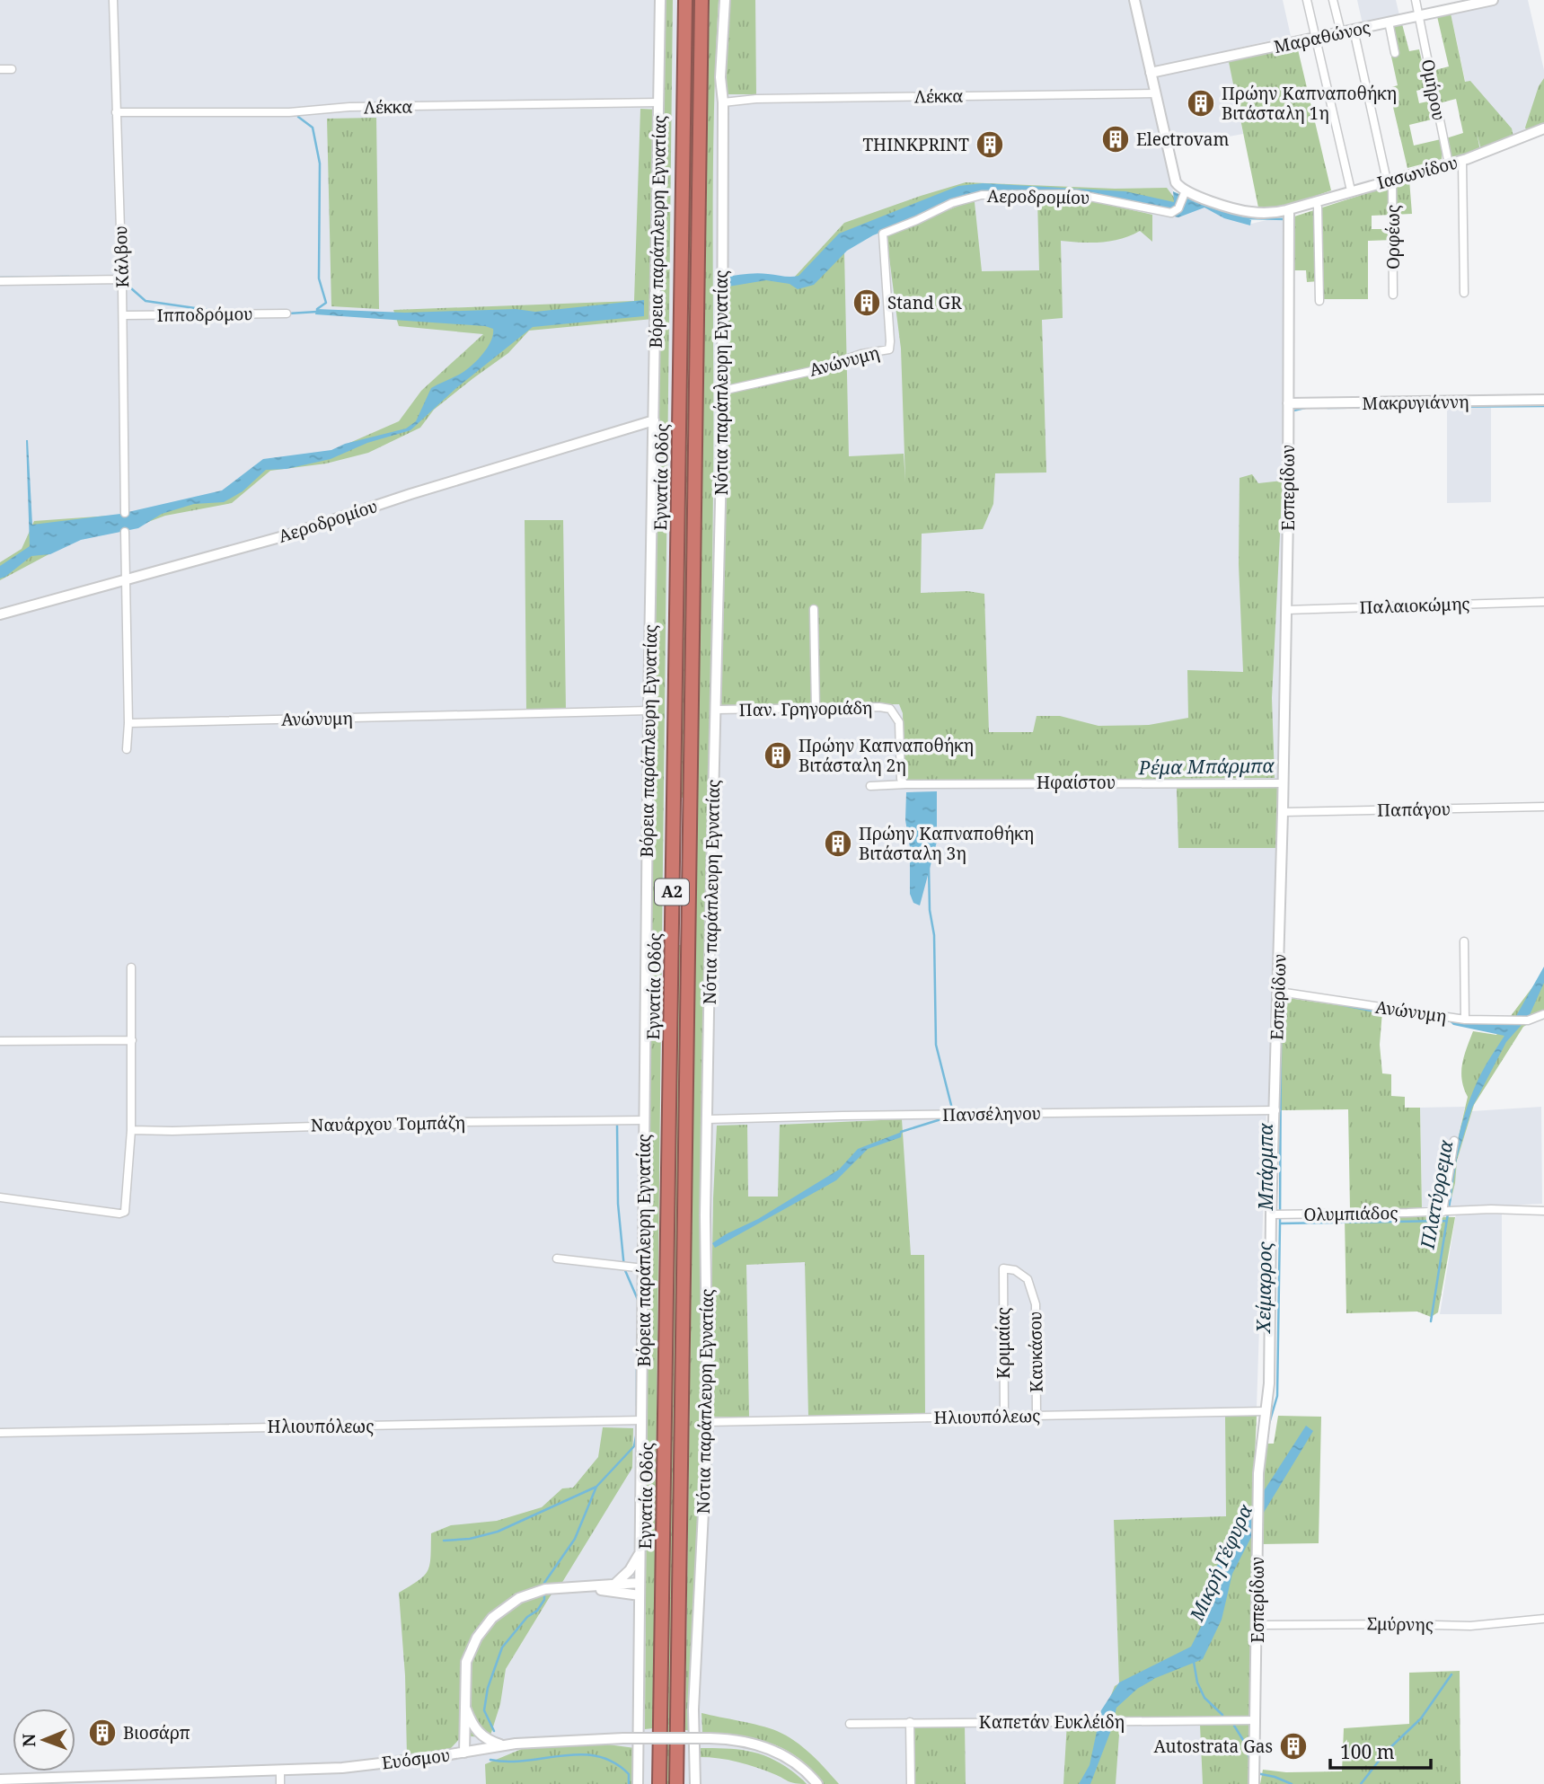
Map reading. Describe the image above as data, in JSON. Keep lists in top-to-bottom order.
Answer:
{
  "streets": {
    "highway": ["Εγνατία Οδός", "Α2"],
    "street": [
      "Μαραθώνος",
      "Ομήρου",
      "Λέκκα",
      "Ιασωνίδου",
      "Αεροδρομίου",
      "Βόρεια παράπλευρη Εγνατίας",
      "Ορφέως",
      "Κάλβου",
      "Ιπποδρόμου",
      "Ανώνυμη",
      "Νότια παράπλευρη Εγνατίας",
      "Μακρυγιάννη",
      "Εσπερίδων",
      "Παλαιοκώμης",
      "Παν. Γρηγοριάδη",
      "Ηφαίστου",
      "Παπάγου",
      "Πανσέληνου",
      "Ναυάρχου Τομπάζη",
      "Ολυμπιάδος",
      "Κριμαίας",
      "Καυκάσου",
      "Ηλιουπόλεως",
      "Σμύρνης",
      "Καπετάν Ευκλέιδη",
      "Ευόσμου"
    ]
  },
  "crossings": [
    ["Μαραθώνος", "Ομήρου"],
    ["Μαραθώνος", "Ορφέως"],
    ["Ομήρου", "Ιασωνίδου"],
    ["Λέκκα", "Βόρεια παράπλευρη Εγνατίας"],
    ["Λέκκα", "Κάλβου"],
    ["Λέκκα", "Νότια παράπλευρη Εγνατίας"],
    ["Ιασωνίδου", "Αεροδρομίου"],
    ["Ιασωνίδου", "Ορφέως"],
    ["Ιασωνίδου", "Εσπερίδων"],
    ["Αεροδρομίου", "Βόρεια παράπλευρη Εγνατίας"],
    ["Αεροδρομίου", "Ανώνυμη"],
    ["Βόρεια παράπλευρη Εγνατίας", "Ανώνυμη"],
    ["Βόρεια παράπλευρη Εγνατίας", "Ναυάρχου Τομπάζη"],
    ["Βόρεια παράπλευρη Εγνατίας", "Ηλιουπόλεως"],
    ["Κάλβου", "Ιπποδρόμου"],
    ["Ανώνυμη", "Νότια παράπλευρη Εγνατίας"],
    ["Ανώνυμη", "Εσπερίδων"],
    ["Νότια παράπλευρη Εγνατίας", "Παν. Γρηγοριάδη"],
    ["Νότια παράπλευρη Εγνατίας", "Πανσέληνου"],
    ["Νότια παράπλευρη Εγνατίας", "Ηλιουπόλεως"],
    ["Μακρυγιάννη", "Εσπερίδων"],
    ["Εσπερίδων", "Παλαιοκώμης"],
    ["Εσπερίδων", "Ηφαίστου"],
    ["Εσπερίδων", "Παπάγου"],
    ["Εσπερίδων", "Πανσέληνου"],
    ["Εσπερίδων", "Ολυμπιάδος"],
    ["Εσπερίδων", "Ηλιουπόλεως"],
    ["Εσπερίδων", "Σμύρνης"],
    ["Εσπερίδων", "Καπετάν Ευκλέιδη"],
    ["Παν. Γρηγοριάδη", "Ηφαίστου"],
    ["Κριμαίας", "Καυκάσου"],
    ["Κριμαίας", "Ηλιουπόλεως"],
    ["Καυκάσου", "Ηλιουπόλεως"]
  ],
  "water": [
    "Ρέμα Μπάρμπα",
    "Μπάρμπα",
    "Πλατύρρεμα",
    "Χείμαρρος",
    "Μικρή Γέφυρα"
  ],
  "places": {
    "building": [
      "Πρώην Καπναποθήκη Βιτάσταλη 1η",
      "Electrovam",
      "THINKPRINT",
      "Stand GR",
      "Πρώην Καπναποθήκη Βιτάσταλη 2η",
      "Πρώην Καπναποθήκη Βιτάσταλη 3η",
      "Βιοσάρπ",
      "Autostrata Gas"
    ]
  },
  "scale_bar": "100 m",
  "north": "left"
}
